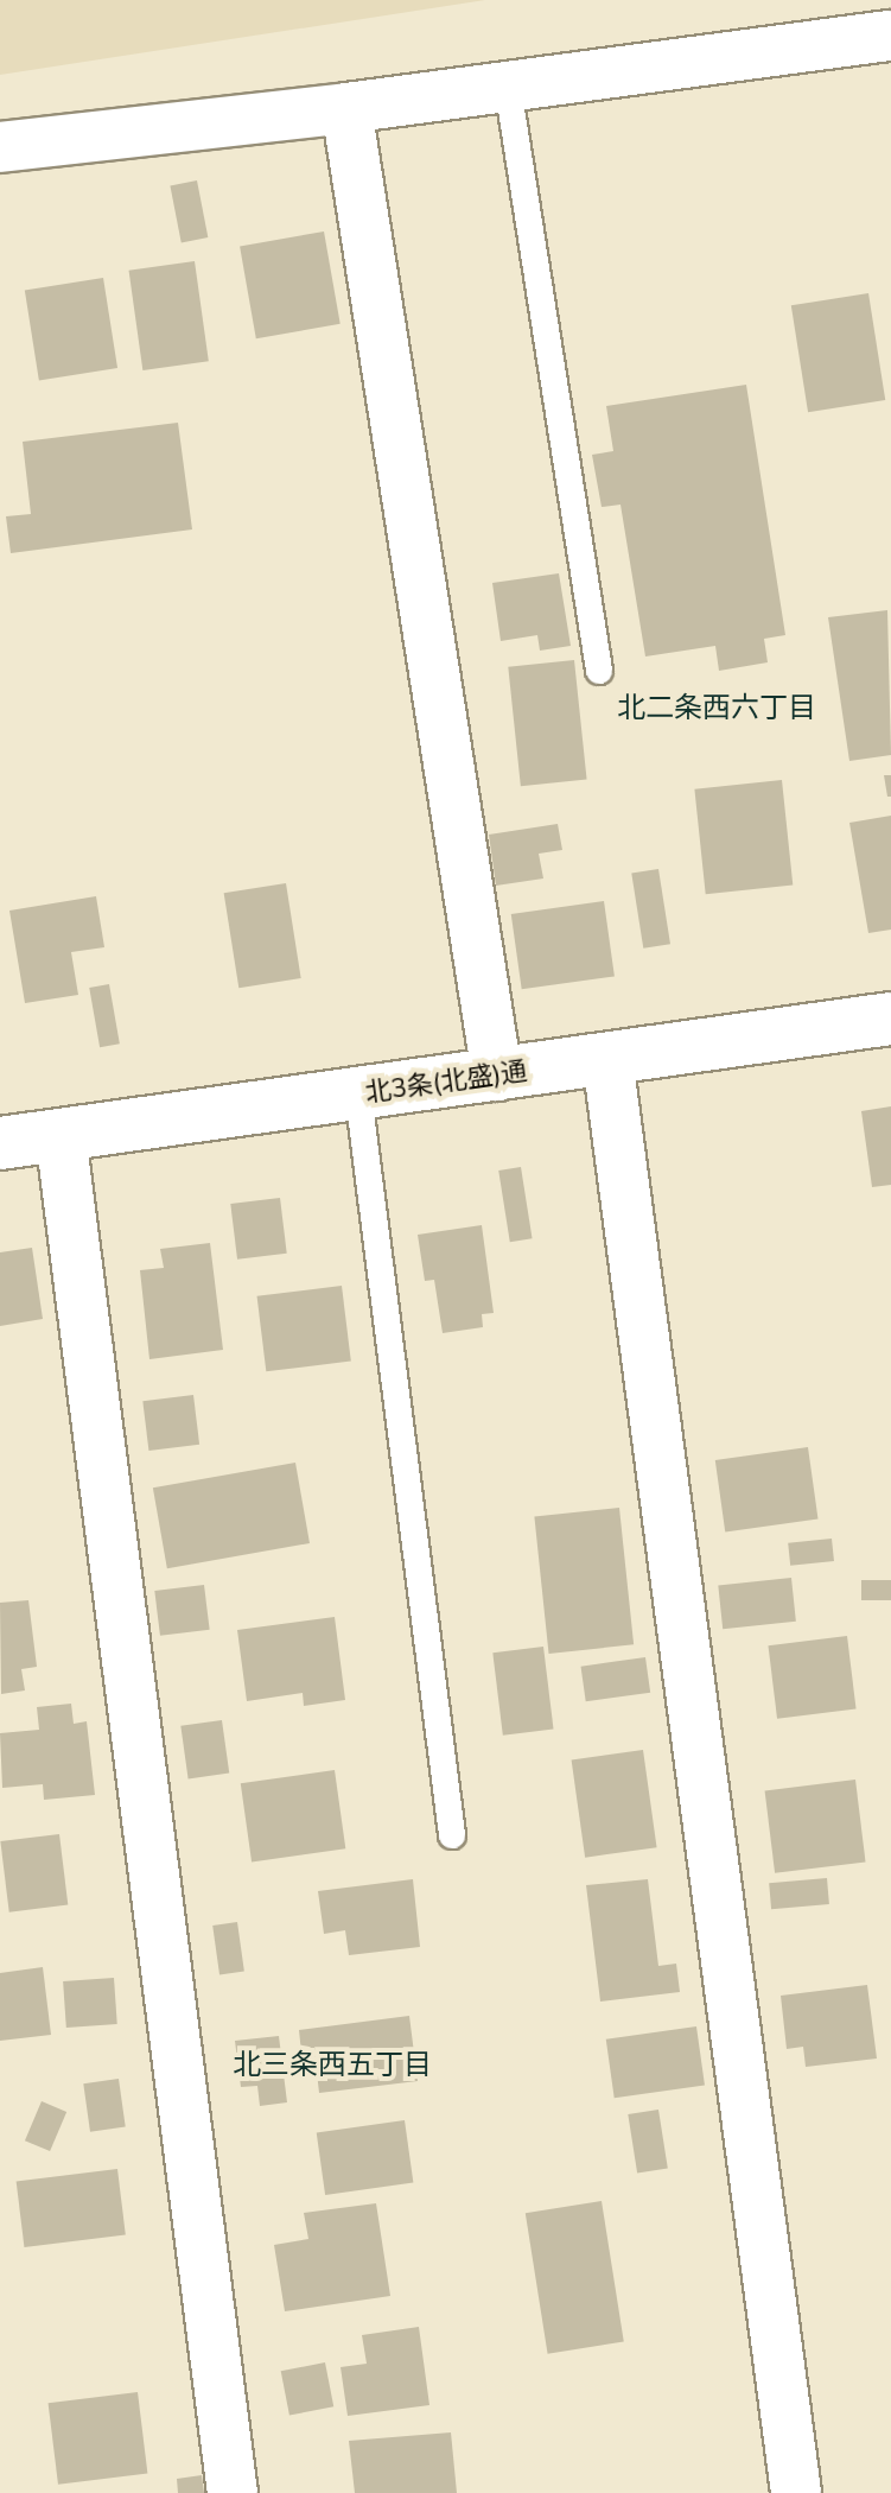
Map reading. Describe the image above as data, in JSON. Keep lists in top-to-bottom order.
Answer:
{
  "streets": {
    "street": ["北3条(北盛)通"]
  },
  "districts": ["北二条西六丁目", "北三条西五丁目"]
}
